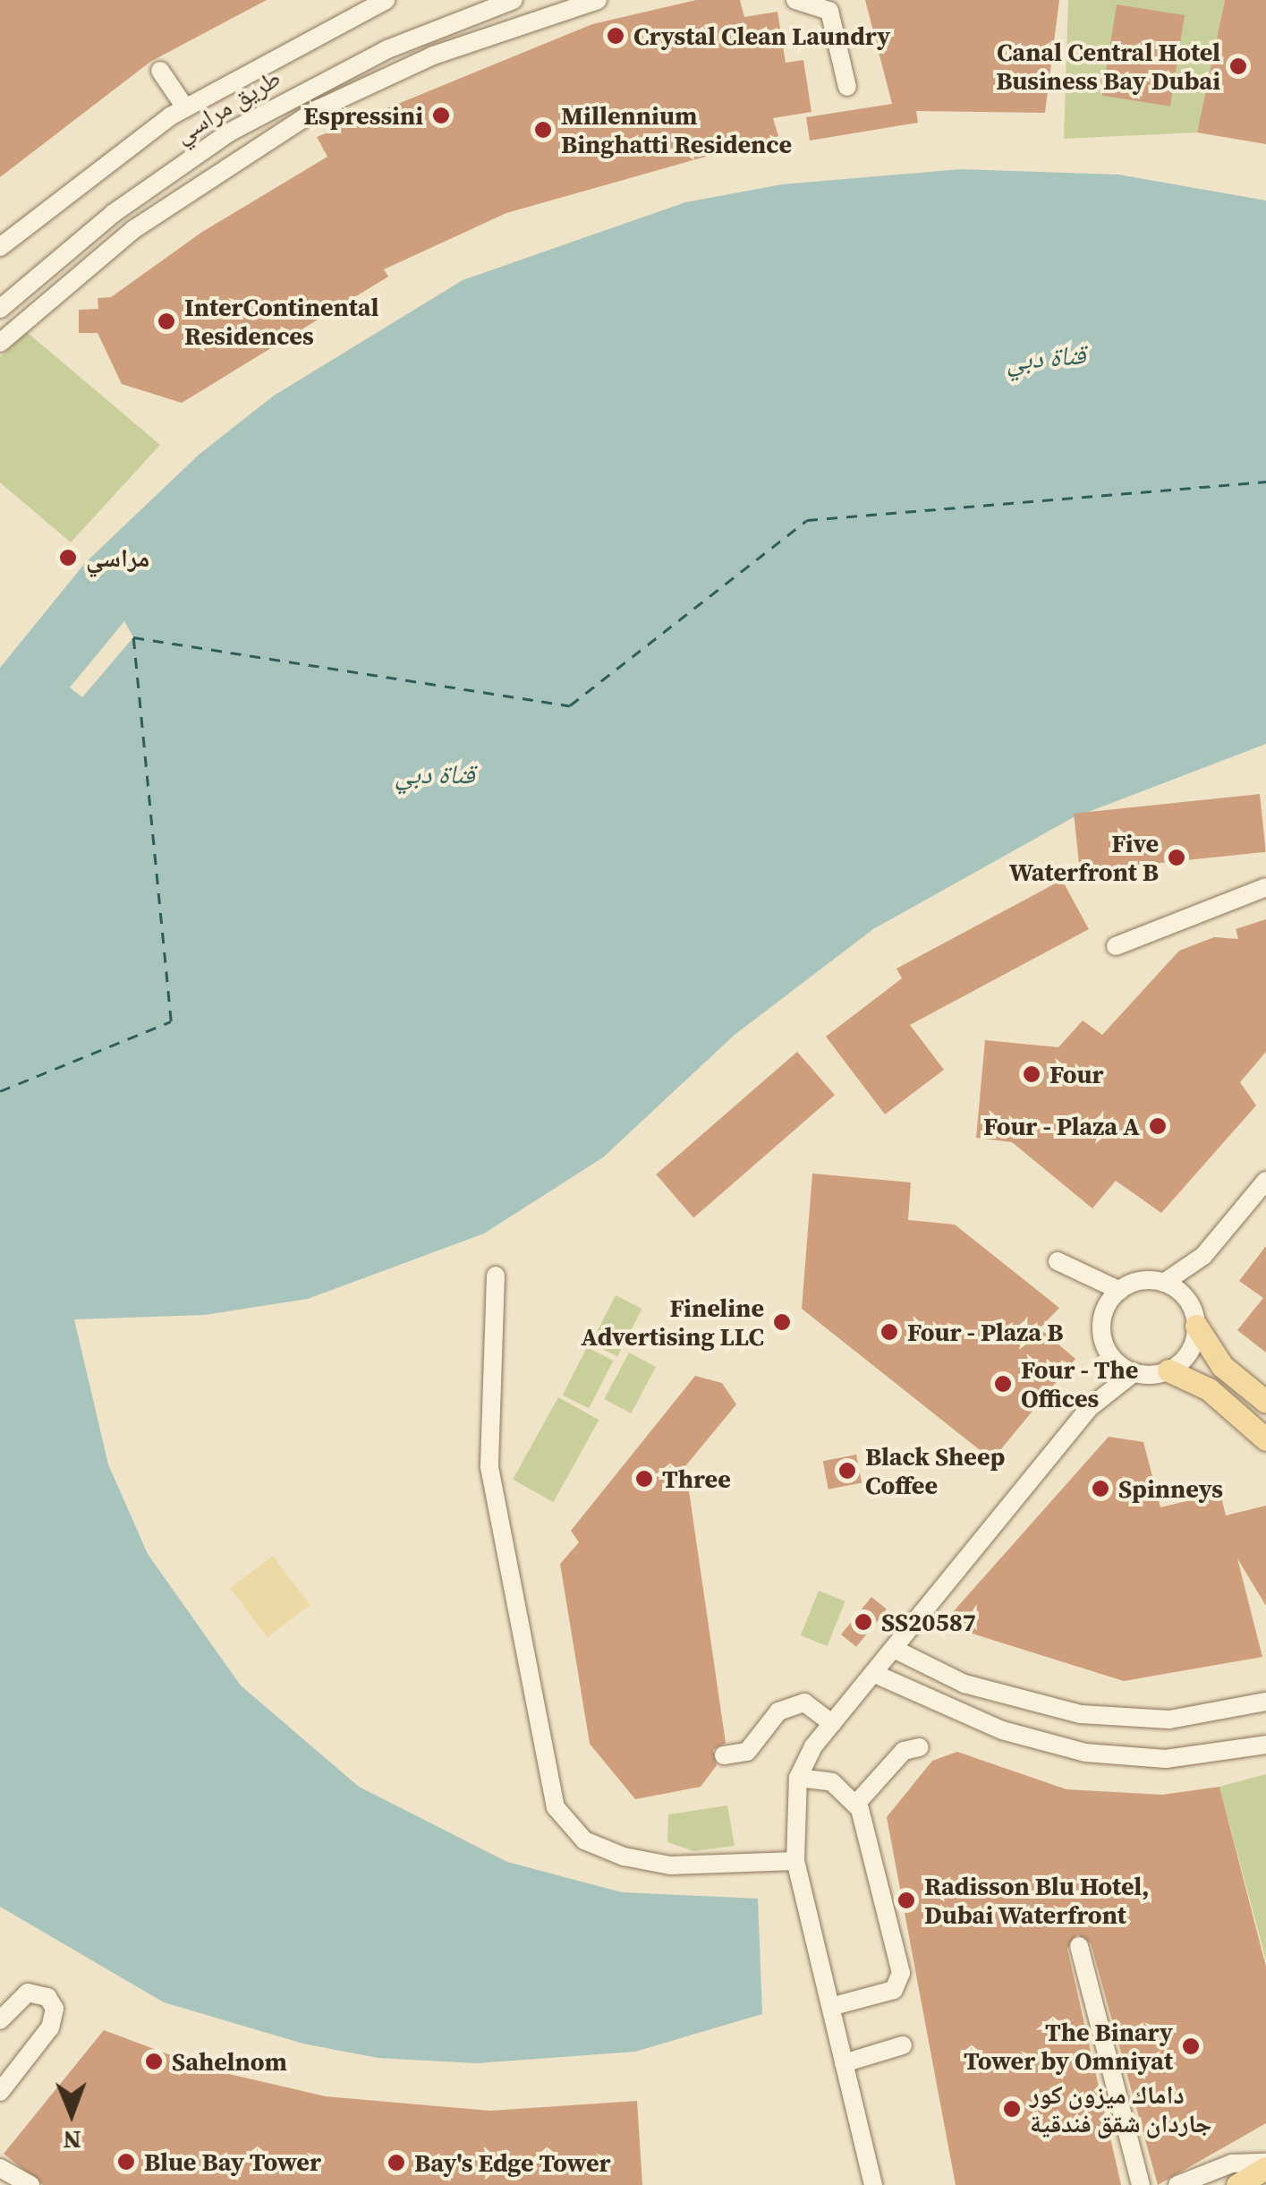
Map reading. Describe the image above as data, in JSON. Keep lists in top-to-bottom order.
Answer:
{
  "streets": {
    "street": ["طريق مراسي"]
  },
  "water": ["قناة دبي"],
  "places": [
    "Crystal Clean Laundry",
    "Canal Central Hotel Business Bay Dubai",
    "Espressini",
    "Millennium Binghatti Residence",
    "InterContinental Residences",
    "مراسي",
    "Five Waterfront B",
    "Four",
    "Four - Plaza A",
    "Fineline Advertising LLC",
    "Four - Plaza B",
    "Four - The Offices",
    "Black Sheep Coffee",
    "Three",
    "Spinneys",
    "SS20587",
    "Radisson Blu Hotel, Dubai Waterfront",
    "The Binary Tower by Omniyat",
    "Sahelnom",
    "داماك ميزون كور جاردان شقق فندقية",
    "Blue Bay Tower",
    "Bay's Edge Tower"
  ],
  "north": "bottom"
}
